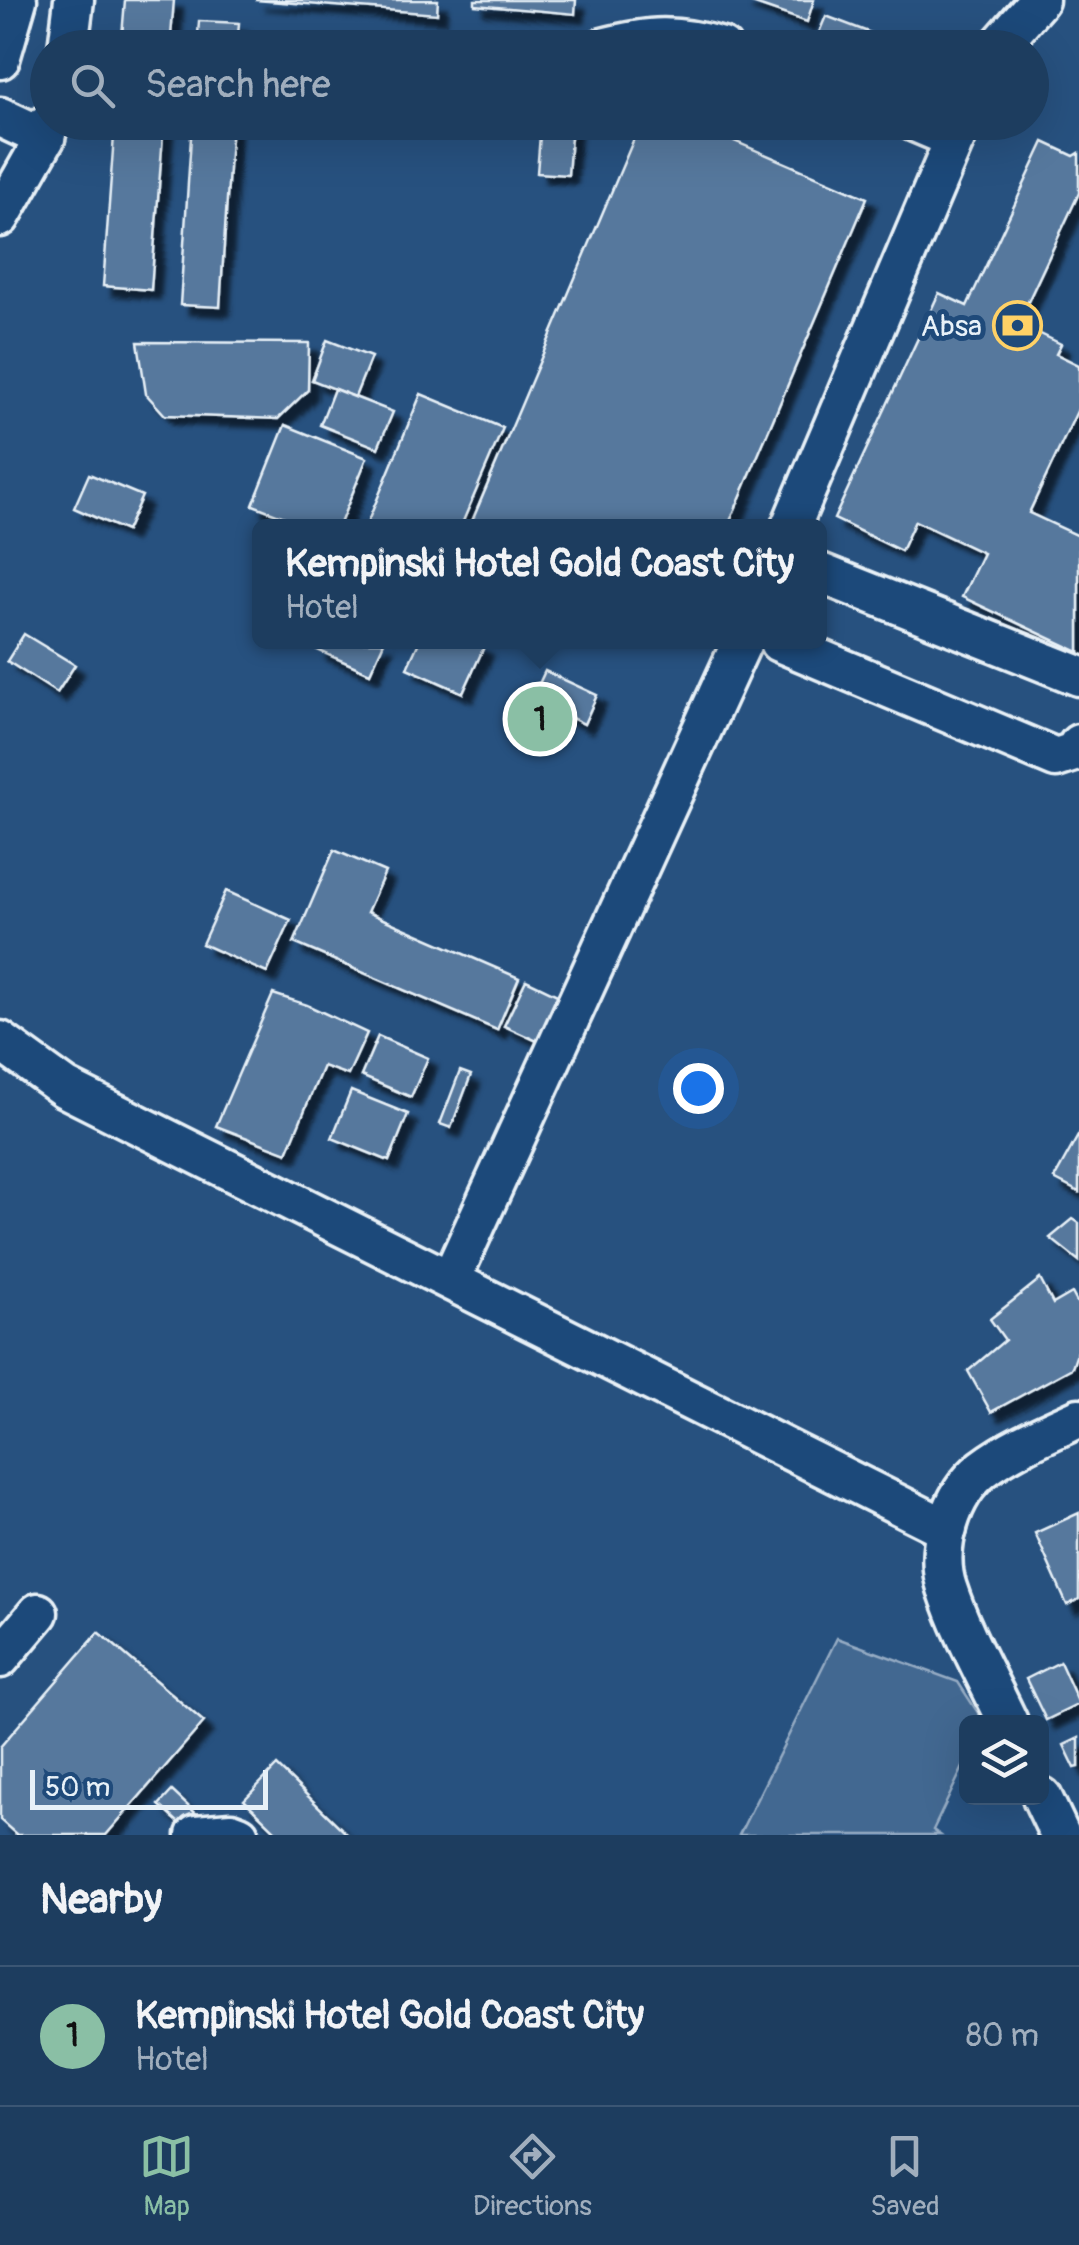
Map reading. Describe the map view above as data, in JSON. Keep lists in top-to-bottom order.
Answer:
{
  "places": {
    "bank": ["Absa"]
  },
  "scale_bar": "50 m",
  "page": {
    "search": "Search here",
    "popup": ["Kempinski Hotel Gold Coast City", "Hotel"],
    "pins": "1",
    "scale": "50 m",
    "heading": "Nearby",
    "list": [
      {
        "mark": "1",
        "name": "Kempinski Hotel Gold Coast City",
        "note": "Hotel",
        "value": "80 m"
      }
    ],
    "nav": ["Map", "Directions", "Saved"]
  }
}
